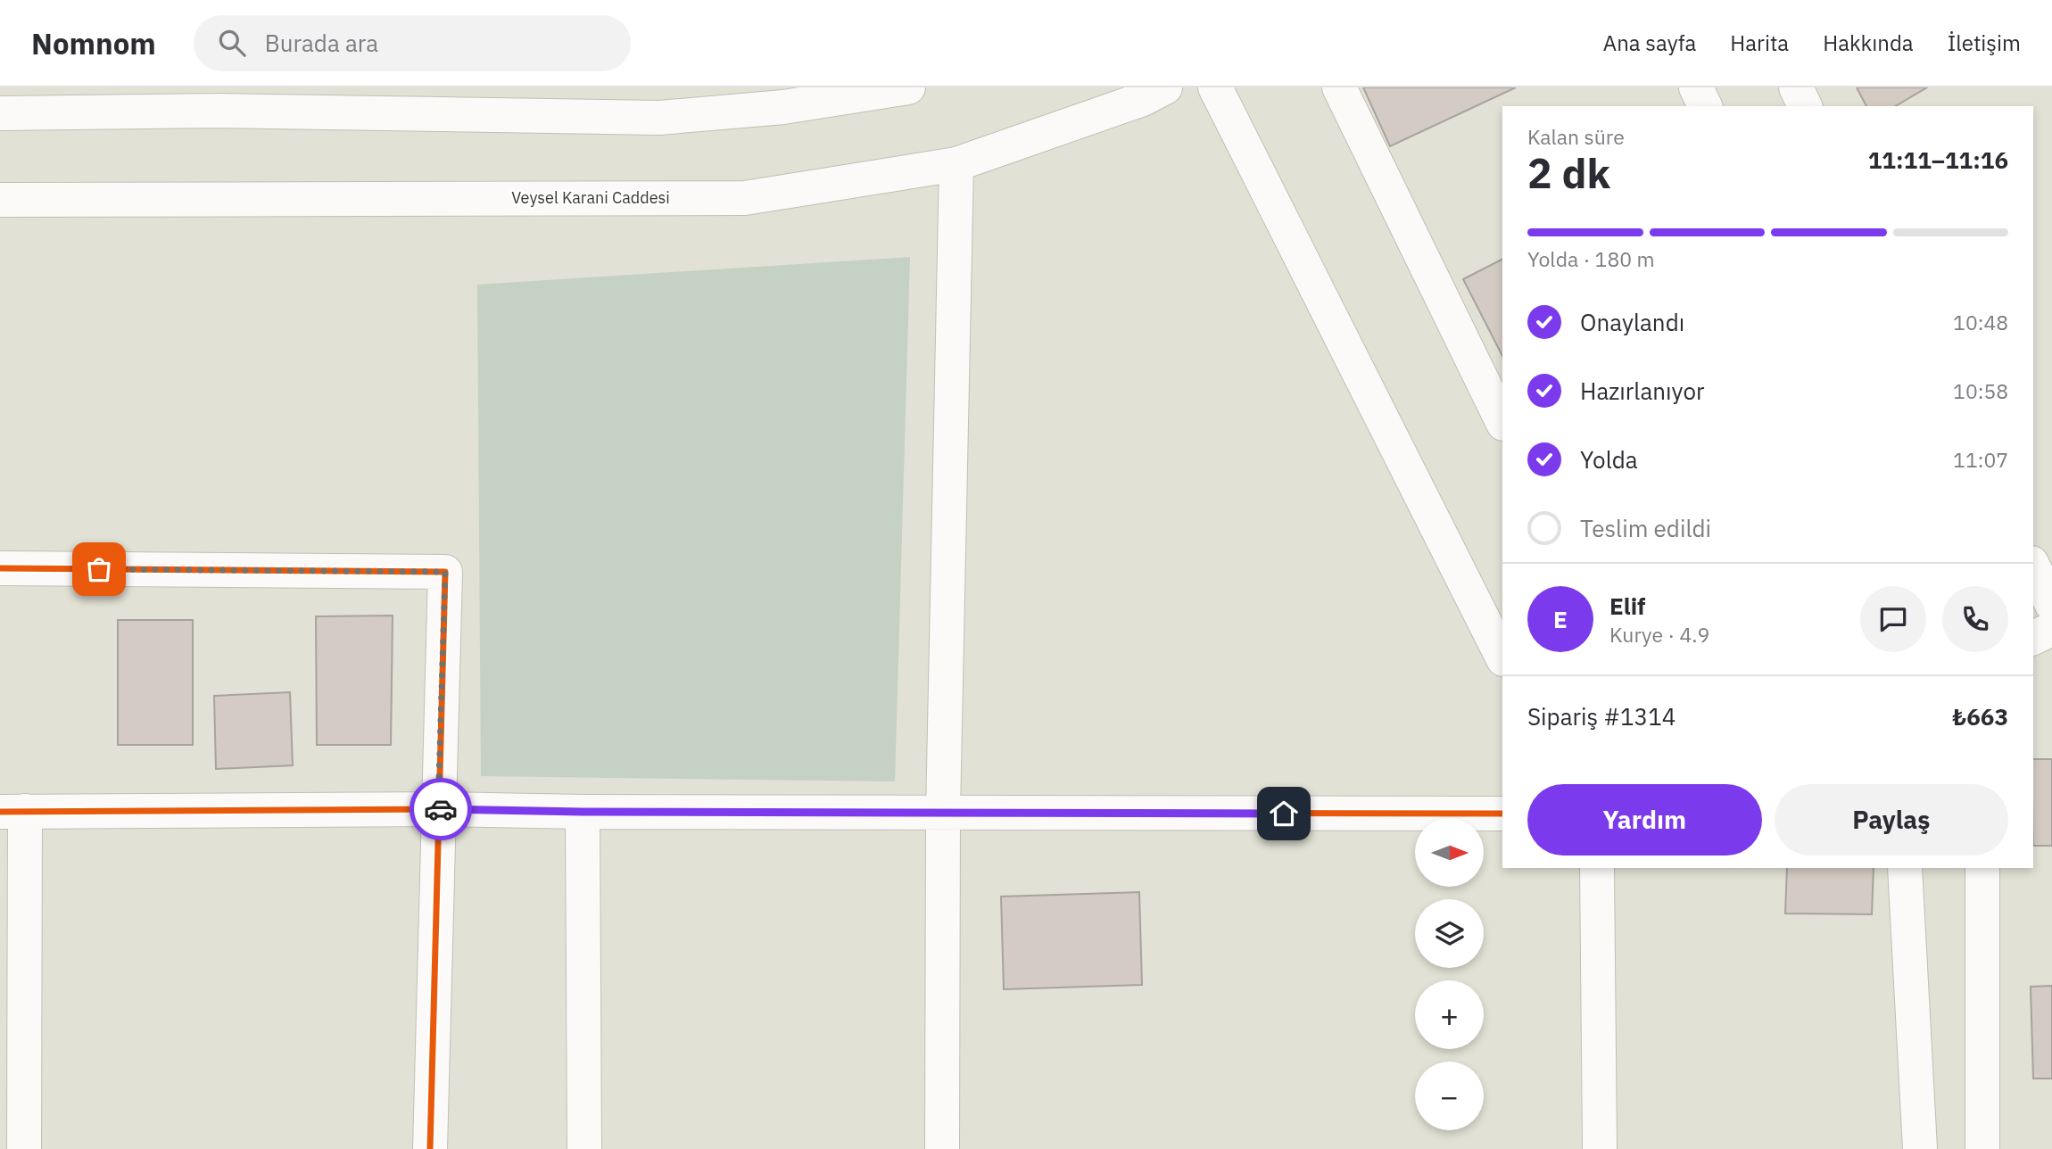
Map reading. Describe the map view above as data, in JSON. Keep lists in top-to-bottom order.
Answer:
{
  "streets": {
    "street": ["Veysel Karani Caddesi"]
  },
  "north": "right",
  "page": {
    "header": "Nomnom",
    "search": "Burada ara",
    "nav": [
      "Ana sayfa",
      "Harita",
      "Hakkında",
      "İletişim"
    ],
    "heading": ["2 dk", "Kalan süre", "11:11–11:16"],
    "panel": [
      "Elif",
      "Kurye · 4.9",
      "Sipariş #1314",
      "₺663"
    ],
    "bar": "Yolda · 180 m",
    "list": [
      ["Onaylandı", "10:48"],
      ["Hazırlanıyor", "10:58"],
      ["Yolda", "11:07"],
      "Teslim edildi"
    ],
    "round": "E",
    "buttons": ["Yardım", "Paylaş"],
    "map_buttons": ["+", "−"]
  }
}
